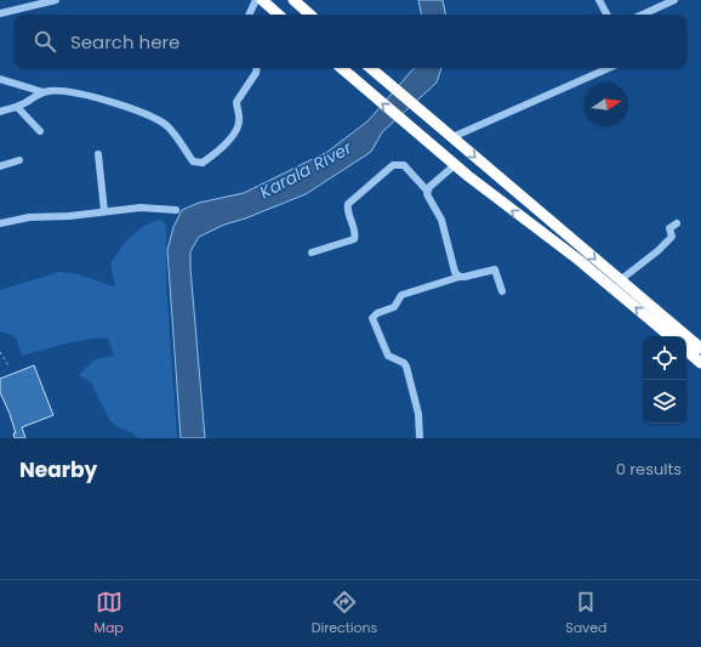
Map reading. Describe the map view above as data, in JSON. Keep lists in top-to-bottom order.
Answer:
{
  "water": ["Karala River"],
  "north": "right",
  "page": {
    "search": "Search here",
    "heading": ["Nearby", "0 results"],
    "nav": ["Map", "Directions", "Saved"]
  }
}
